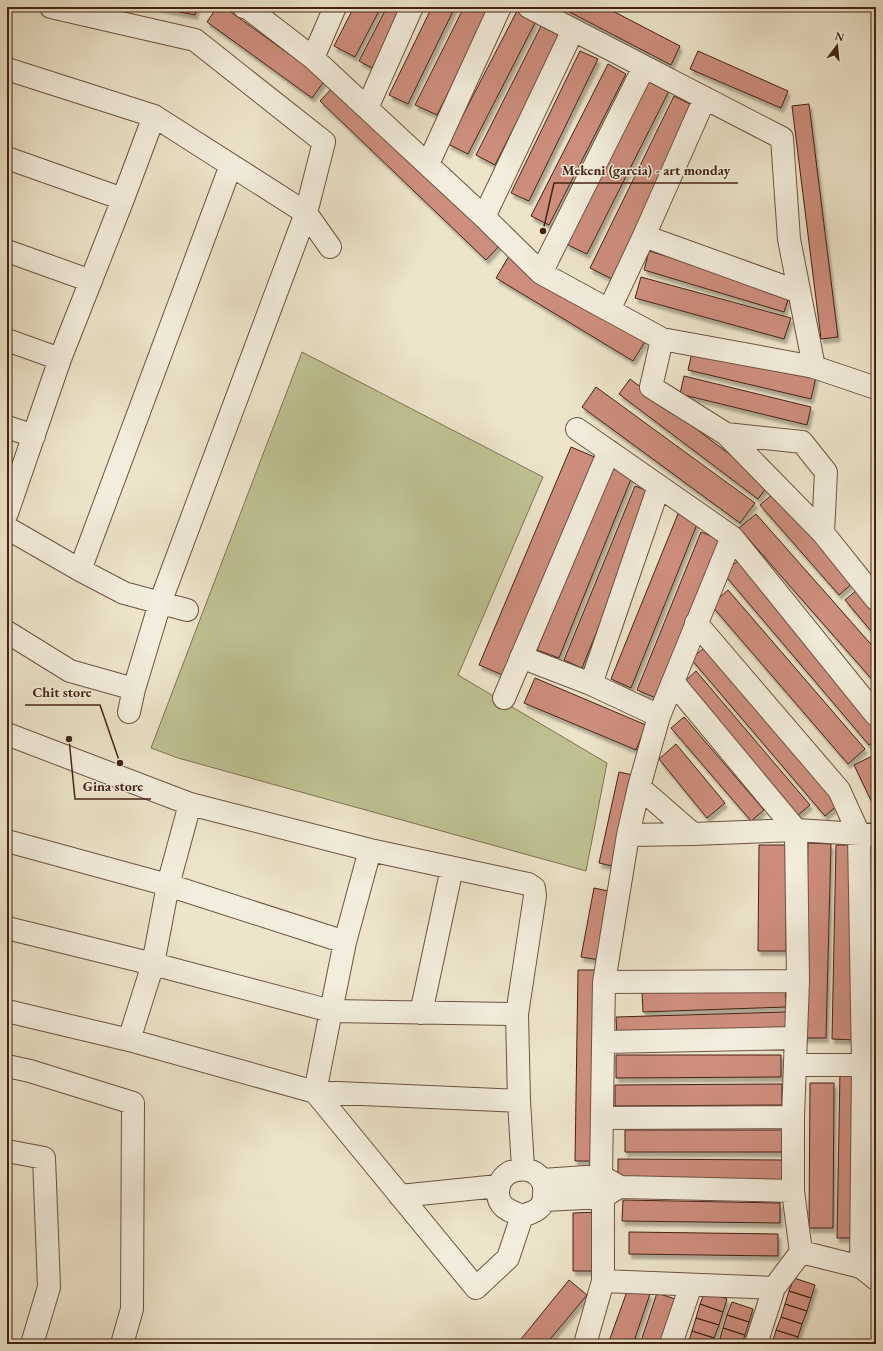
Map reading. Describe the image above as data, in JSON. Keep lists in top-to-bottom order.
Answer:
{
  "places": ["Mekeni (garcia) - art monday", "Gina store", "Chit store"],
  "north": "top"
}
